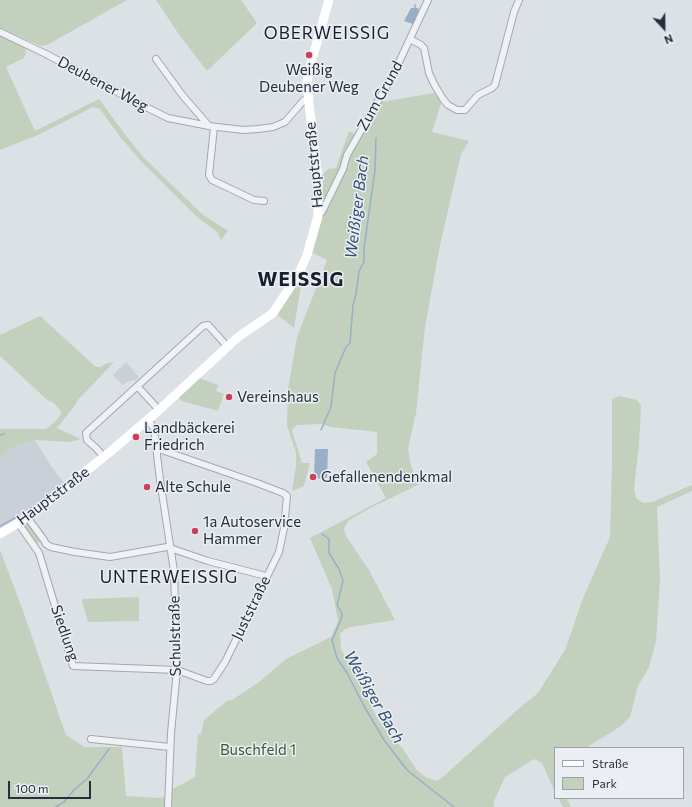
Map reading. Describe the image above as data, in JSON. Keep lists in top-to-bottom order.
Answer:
{
  "streets": {
    "street": [
      "Deubener Weg",
      "Zum Grund",
      "Hauptstraße",
      "Juststraße",
      "Siedlung",
      "Schulstraße"
    ]
  },
  "crossings": [
    ["Deubener Weg", "Hauptstraße"],
    ["Zum Grund", "Hauptstraße"],
    ["Hauptstraße", "Siedlung"],
    ["Hauptstraße", "Schulstraße"],
    ["Juststraße", "Siedlung"],
    ["Juststraße", "Schulstraße"],
    ["Siedlung", "Schulstraße"]
  ],
  "districts": ["OBERWEISSIG", "WEISSIG", "UNTERWEISSIG"],
  "water": ["Weißiger Bach"],
  "parks": ["Buschfeld 1"],
  "places": [
    "Weißig Deubener Weg",
    "Vereinshaus",
    "Landbäckerei Friedrich",
    "Gefallenendenkmal",
    "Alte Schule",
    "1a Autoservice Hammer"
  ],
  "legend": ["Straße", "Park"],
  "scale_bar": "100 m",
  "north": "bottom"
}
